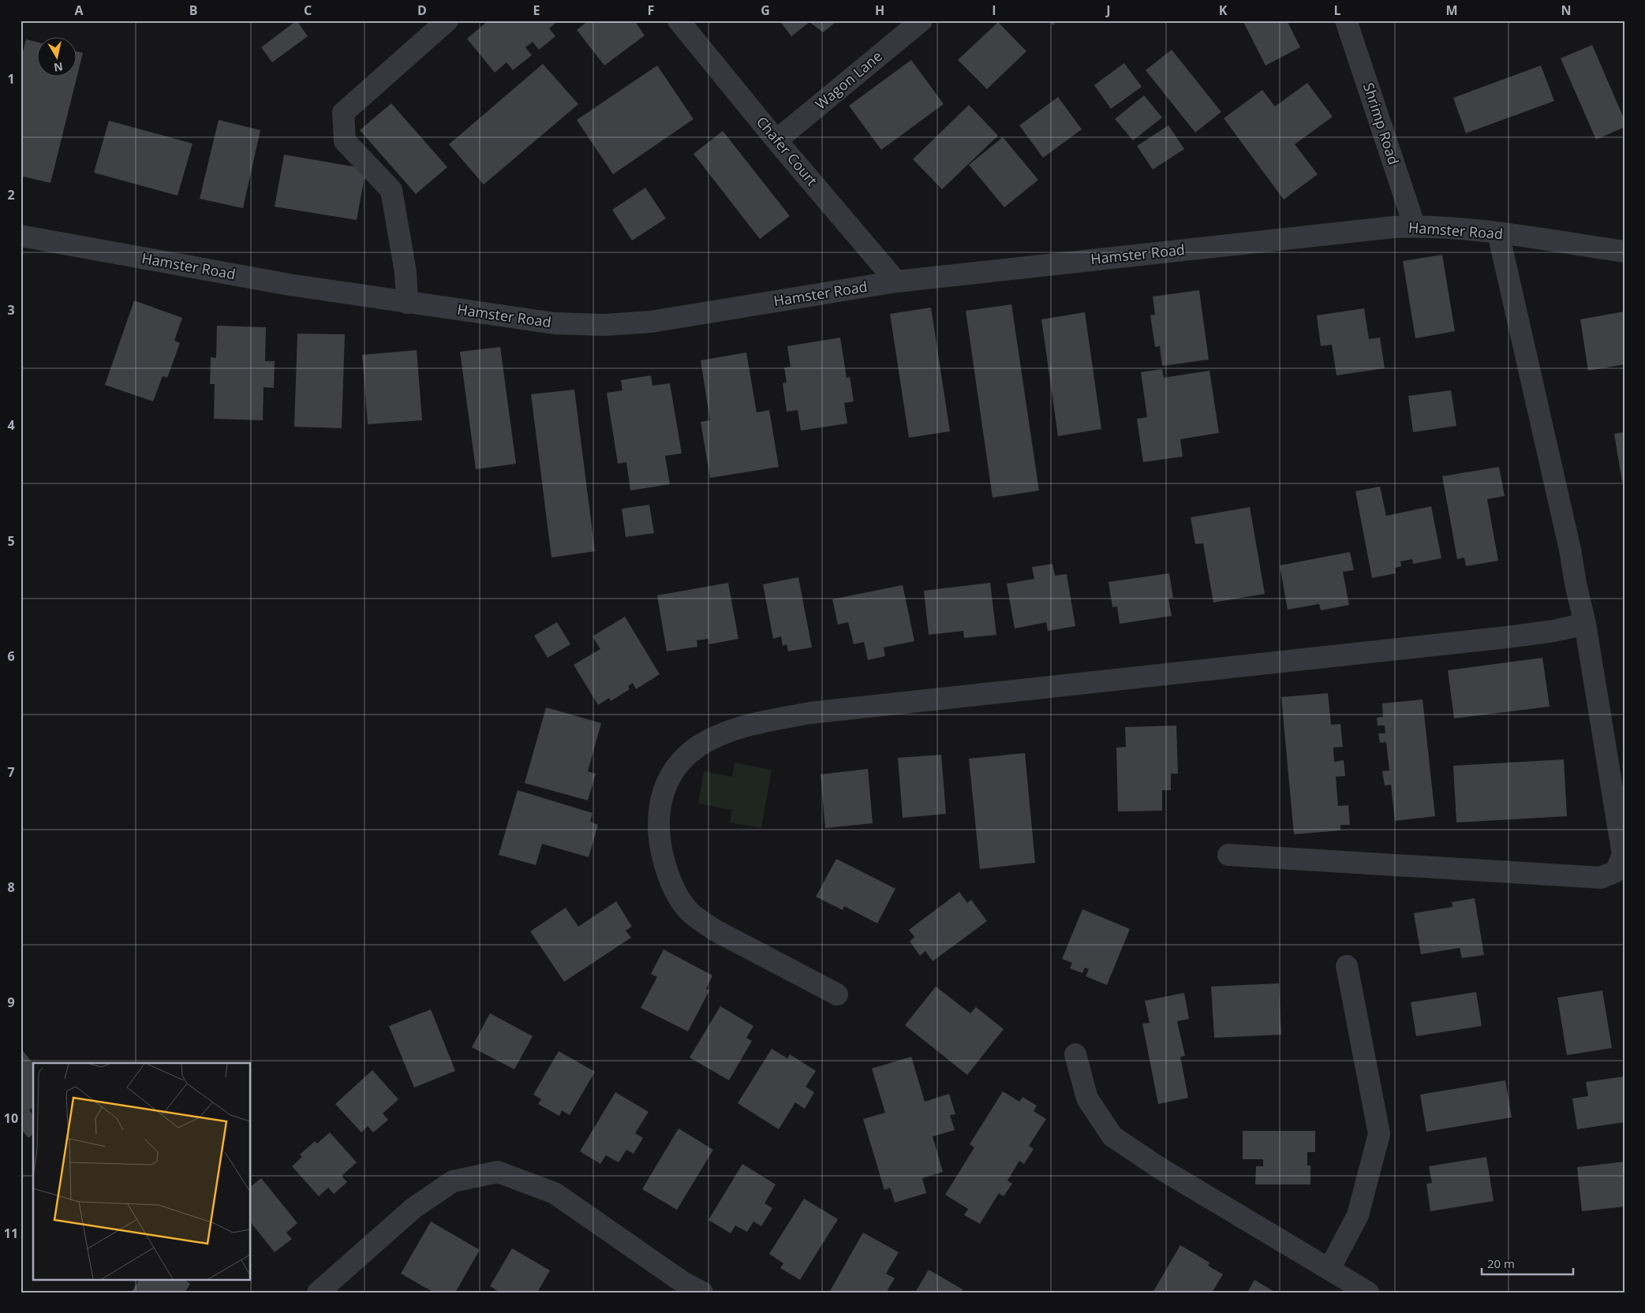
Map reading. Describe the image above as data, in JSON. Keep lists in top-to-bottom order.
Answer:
{
  "streets": {
    "street": [
      "Wagon Lane",
      "Shrimp Road",
      "Chafer Court",
      "Hamster Road"
    ]
  },
  "crossings": [
    ["Wagon Lane", "Chafer Court"],
    ["Shrimp Road", "Hamster Road"],
    ["Chafer Court", "Hamster Road"]
  ],
  "scale_bar": "20 m",
  "north": "bottom",
  "grid": {
    "columns": [
      "A",
      "B",
      "C",
      "D",
      "E",
      "F",
      "G",
      "H",
      "I",
      "J",
      "K",
      "L",
      "M",
      "N"
    ],
    "rows": [
      "1",
      "2",
      "3",
      "4",
      "5",
      "6",
      "7",
      "8",
      "9",
      "10",
      "11"
    ]
  }
}
